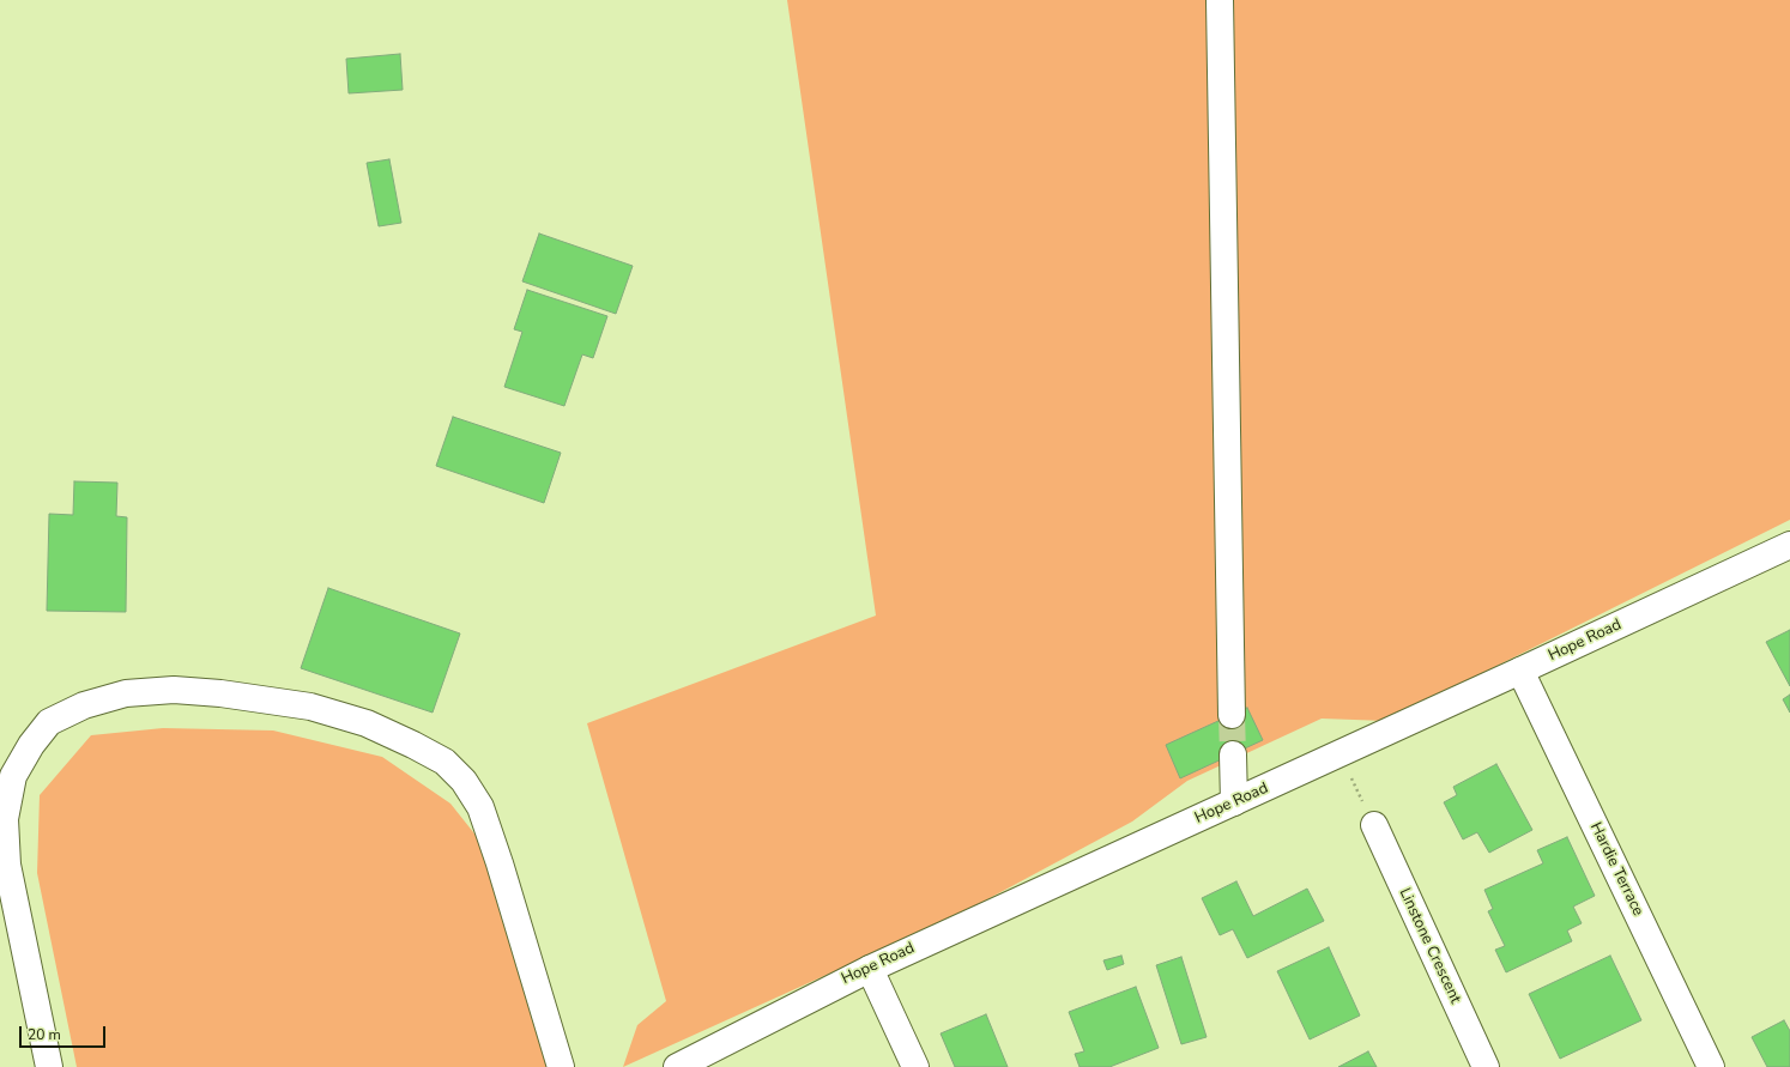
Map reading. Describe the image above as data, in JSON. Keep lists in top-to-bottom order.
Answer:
{
  "streets": {
    "street": ["Hope Road", "Hardie Terrace", "Linstone Crescent"]
  },
  "crossings": [
    ["Hope Road", "Hardie Terrace"]
  ],
  "scale_bar": "20 m"
}
